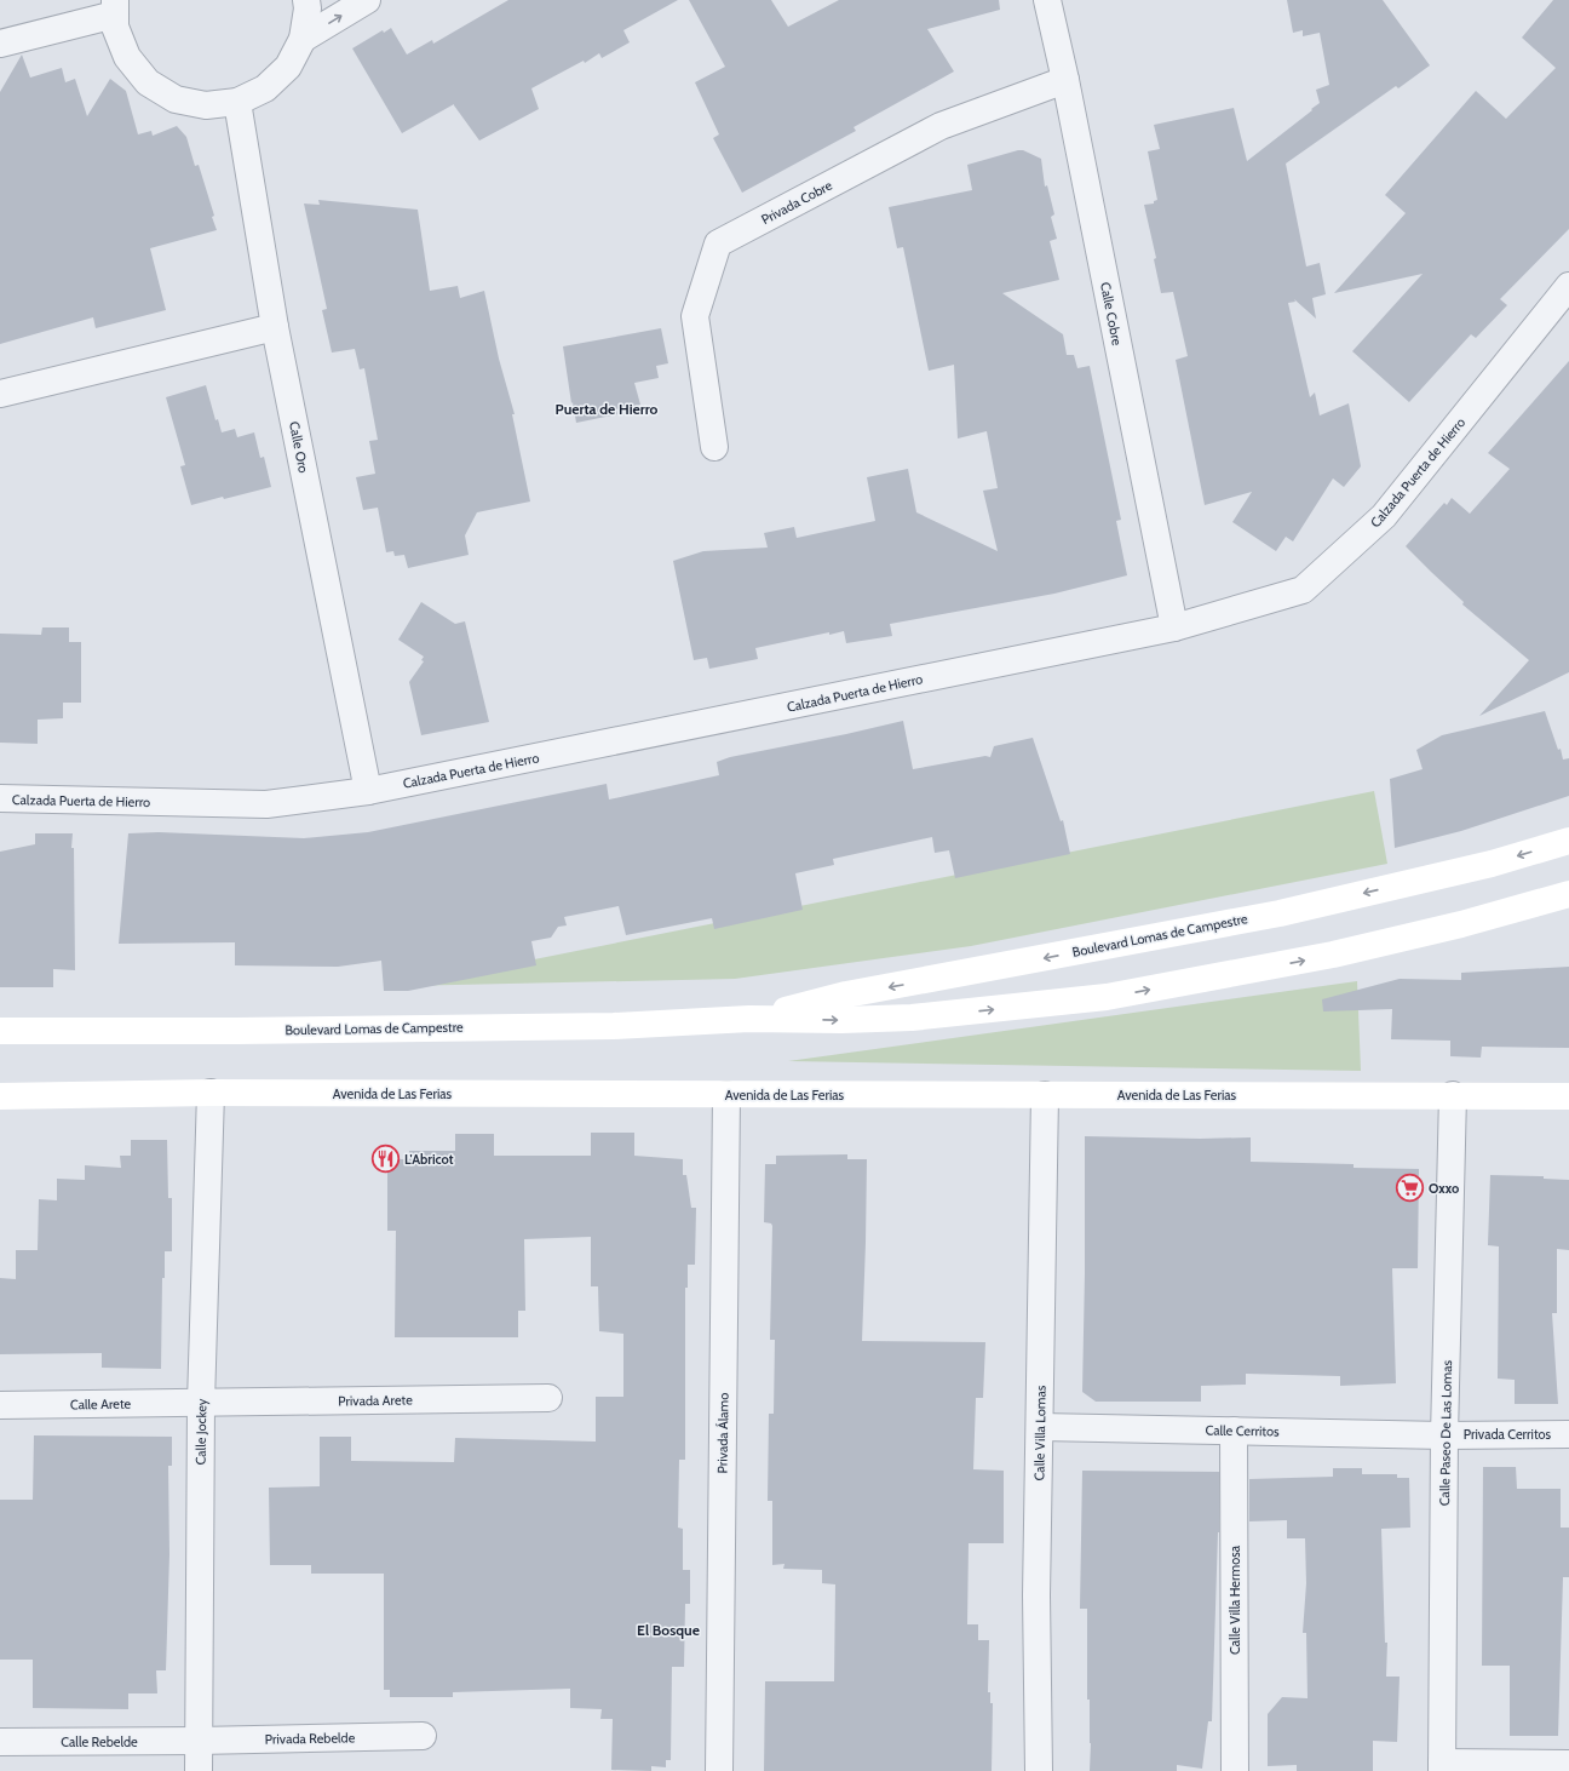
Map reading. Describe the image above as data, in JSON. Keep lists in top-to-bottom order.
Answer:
{
  "streets": {
    "main road": ["Boulevard Lomas de Campestre", "Avenida de Las Ferias"],
    "street": [
      "Privada Cobre",
      "Calle Cobre",
      "Calle Oro",
      "Calzada Puerta de Hierro",
      "Privada Arete",
      "Calle Arete",
      "Calle Cerritos",
      "Calle Jockey",
      "Privada Álamo",
      "Calle Villa Lomas",
      "Calle Paseo De Las Lomas",
      "Privada Cerritos",
      "Calle Villa Hermosa",
      "Privada Rebelde",
      "Calle Rebelde"
    ]
  },
  "crossings": [
    ["Privada Cobre", "Calle Cobre"],
    ["Calle Cobre", "Calzada Puerta de Hierro"],
    ["Calle Oro", "Calzada Puerta de Hierro"],
    ["Avenida de Las Ferias", "Calle Jockey"],
    ["Avenida de Las Ferias", "Privada Álamo"],
    ["Avenida de Las Ferias", "Calle Villa Lomas"],
    ["Avenida de Las Ferias", "Calle Paseo De Las Lomas"],
    ["Privada Arete", "Calle Arete"],
    ["Privada Arete", "Calle Jockey"],
    ["Calle Arete", "Calle Jockey"],
    ["Calle Cerritos", "Calle Villa Lomas"],
    ["Calle Cerritos", "Calle Paseo De Las Lomas"],
    ["Calle Cerritos", "Privada Cerritos"],
    ["Calle Cerritos", "Calle Villa Hermosa"],
    ["Calle Jockey", "Privada Rebelde"],
    ["Calle Jockey", "Calle Rebelde"],
    ["Calle Paseo De Las Lomas", "Privada Cerritos"],
    ["Privada Rebelde", "Calle Rebelde"]
  ],
  "districts": ["Puerta de Hierro", "El Bosque"],
  "places": {
    "restaurant": ["L'Abricot"],
    "supermarket": ["Oxxo"]
  }
}
